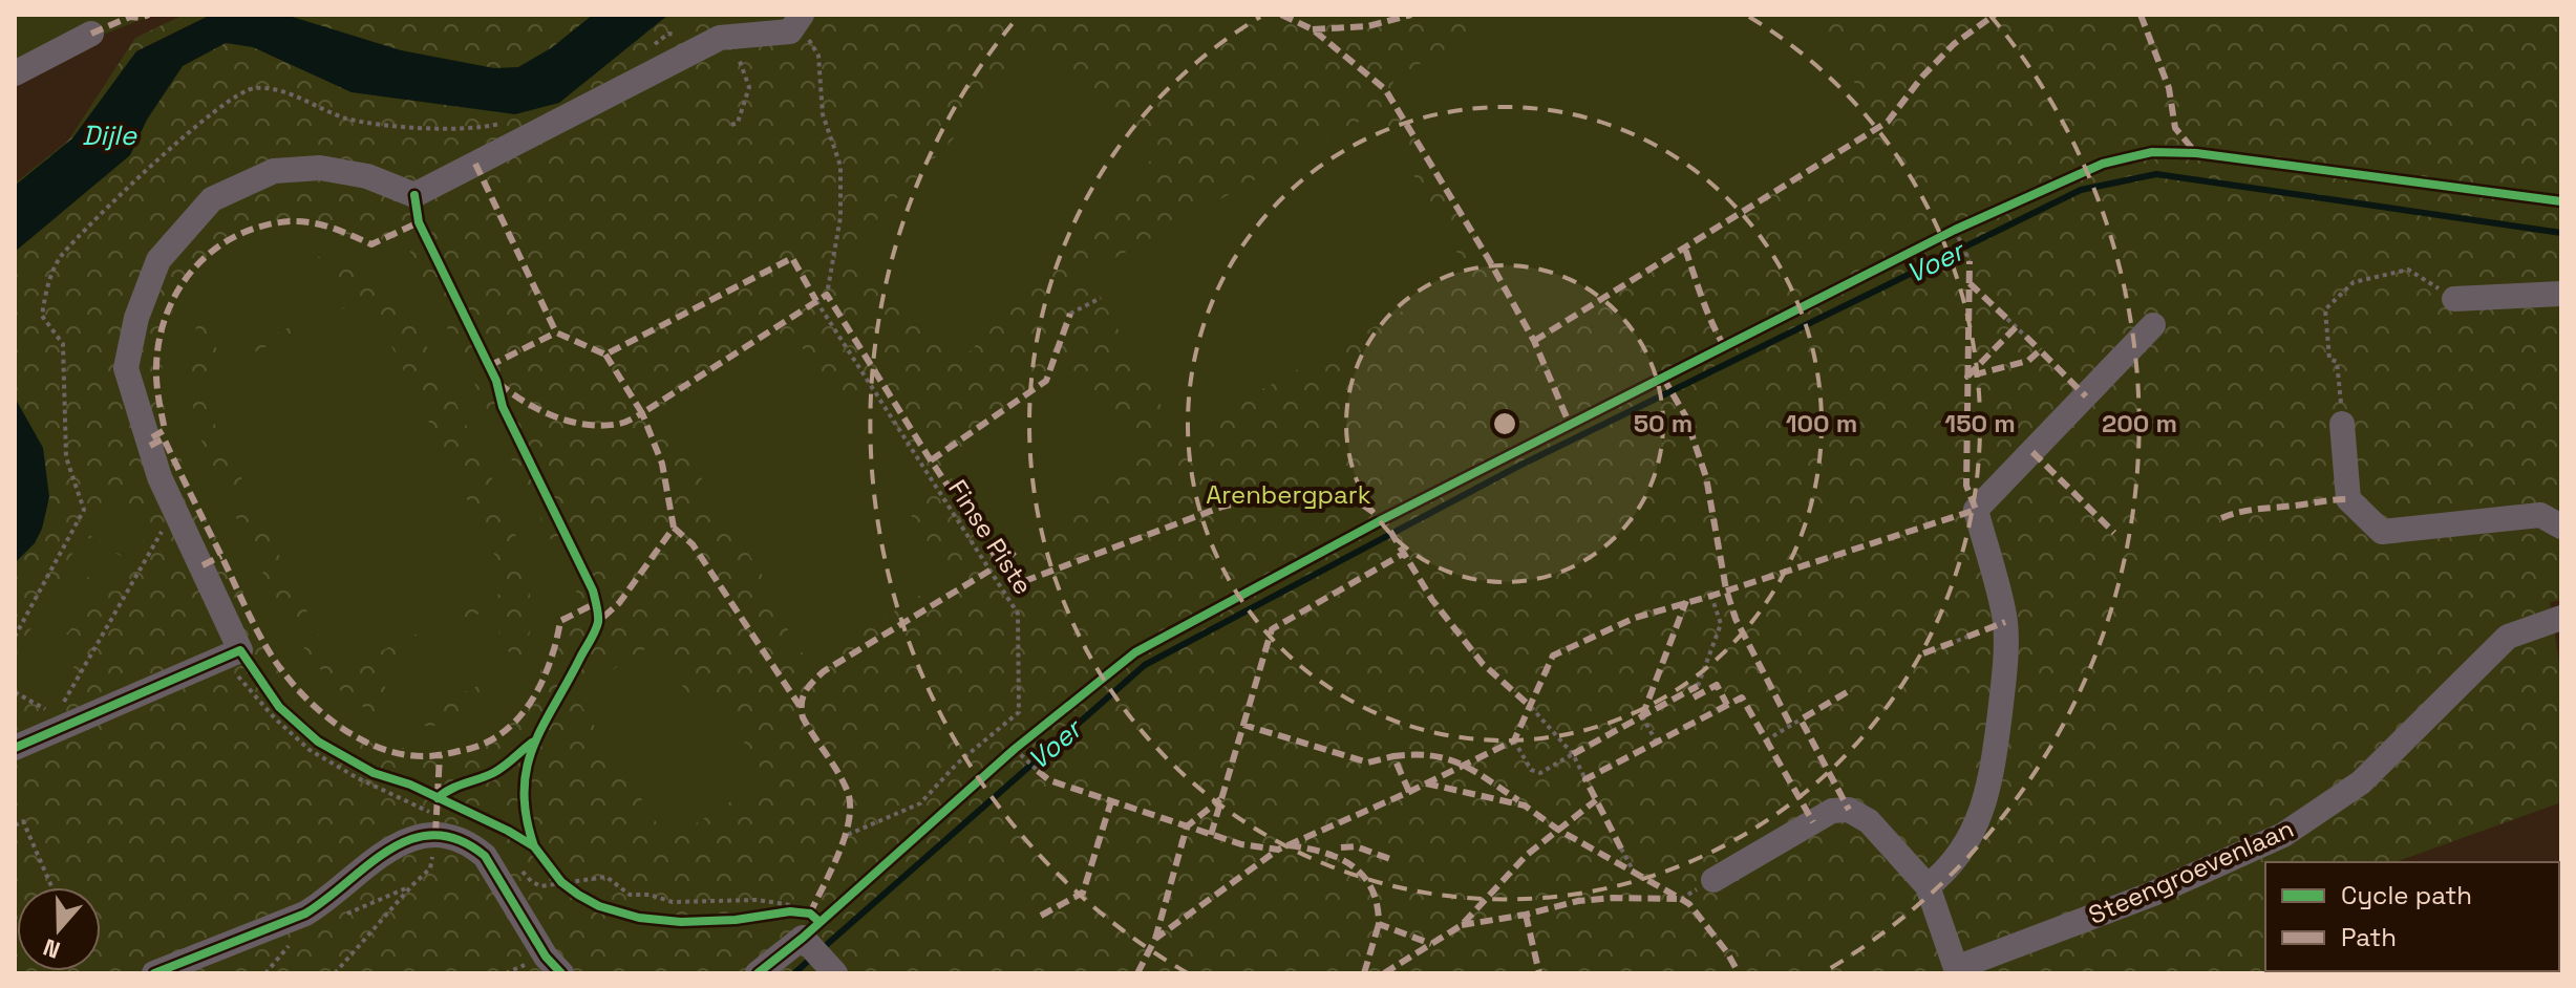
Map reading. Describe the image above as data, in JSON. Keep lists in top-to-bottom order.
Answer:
{
  "streets": {
    "street": ["Steengroevenlaan"],
    "path": ["Finse Piste"]
  },
  "water": ["Dijle", "Voer"],
  "parks": ["Arenbergpark"],
  "legend": ["Cycle path", "Path"],
  "north": "bottom",
  "rings": [
    "50 m",
    "100 m",
    "150 m",
    "200 m"
  ]
}
